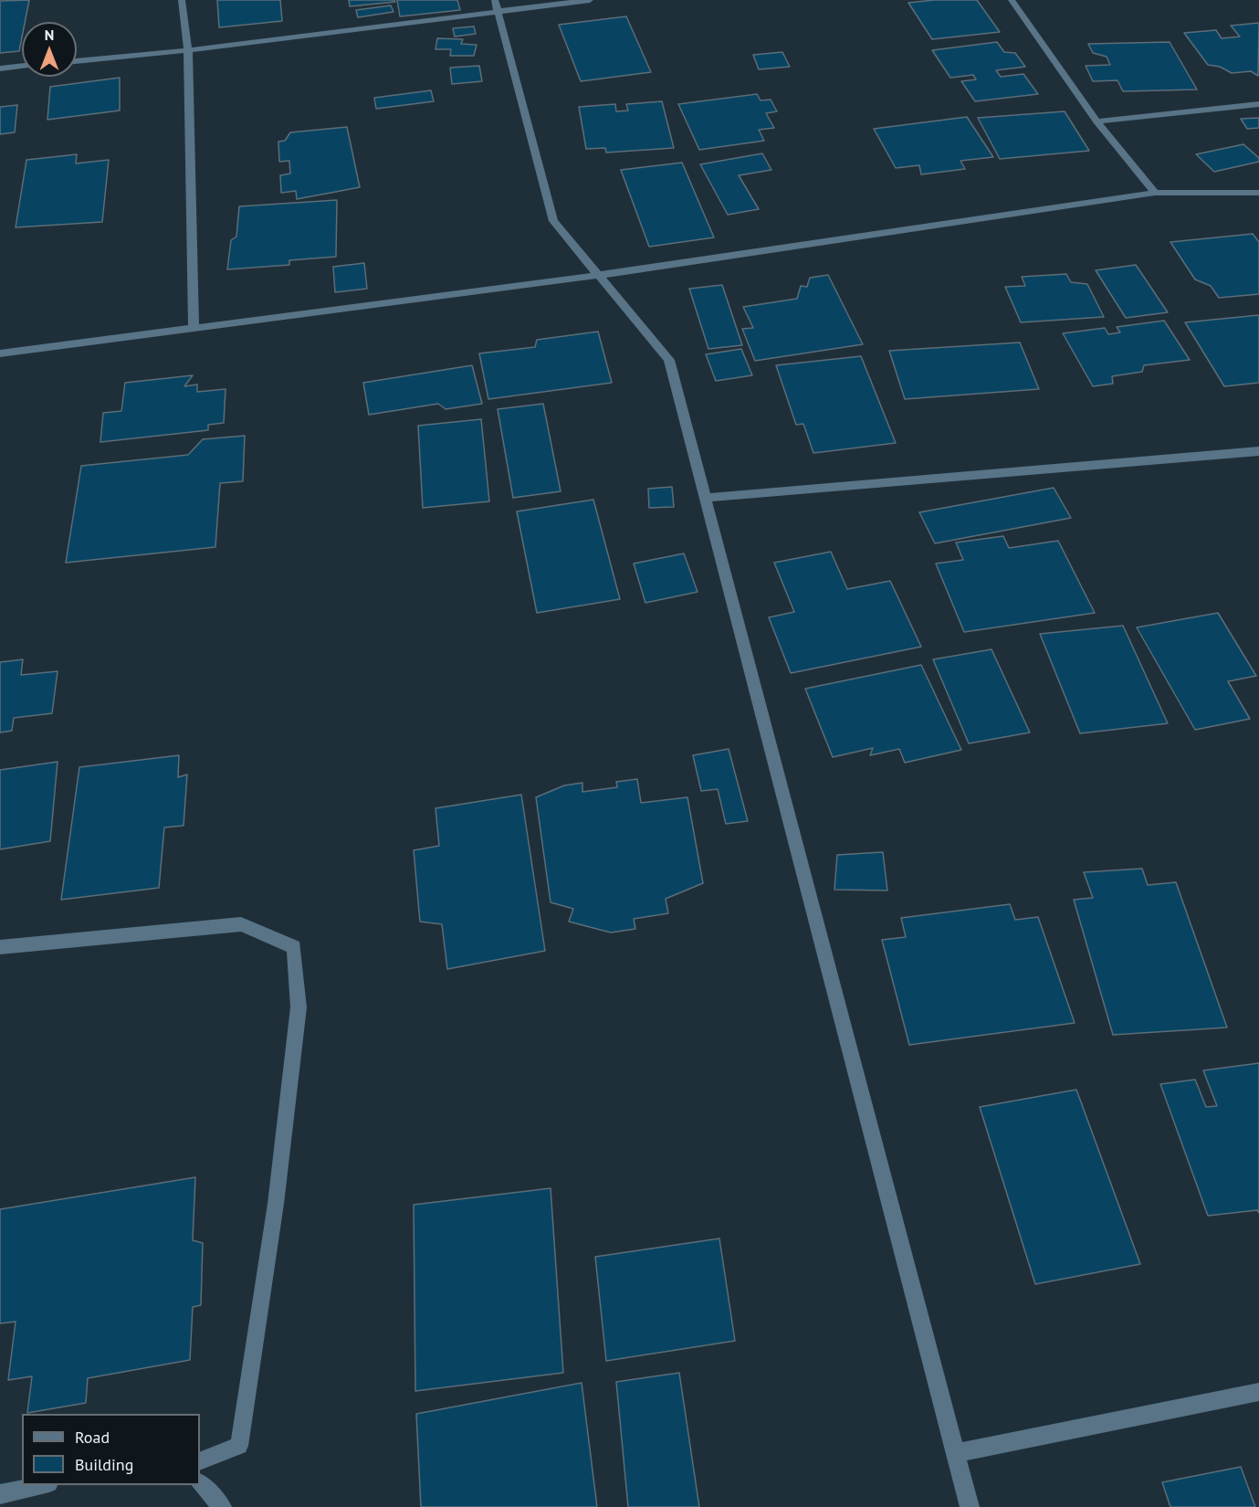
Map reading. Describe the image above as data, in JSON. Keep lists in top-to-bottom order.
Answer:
{
  "legend": ["Road", "Building"],
  "north": "top"
}
